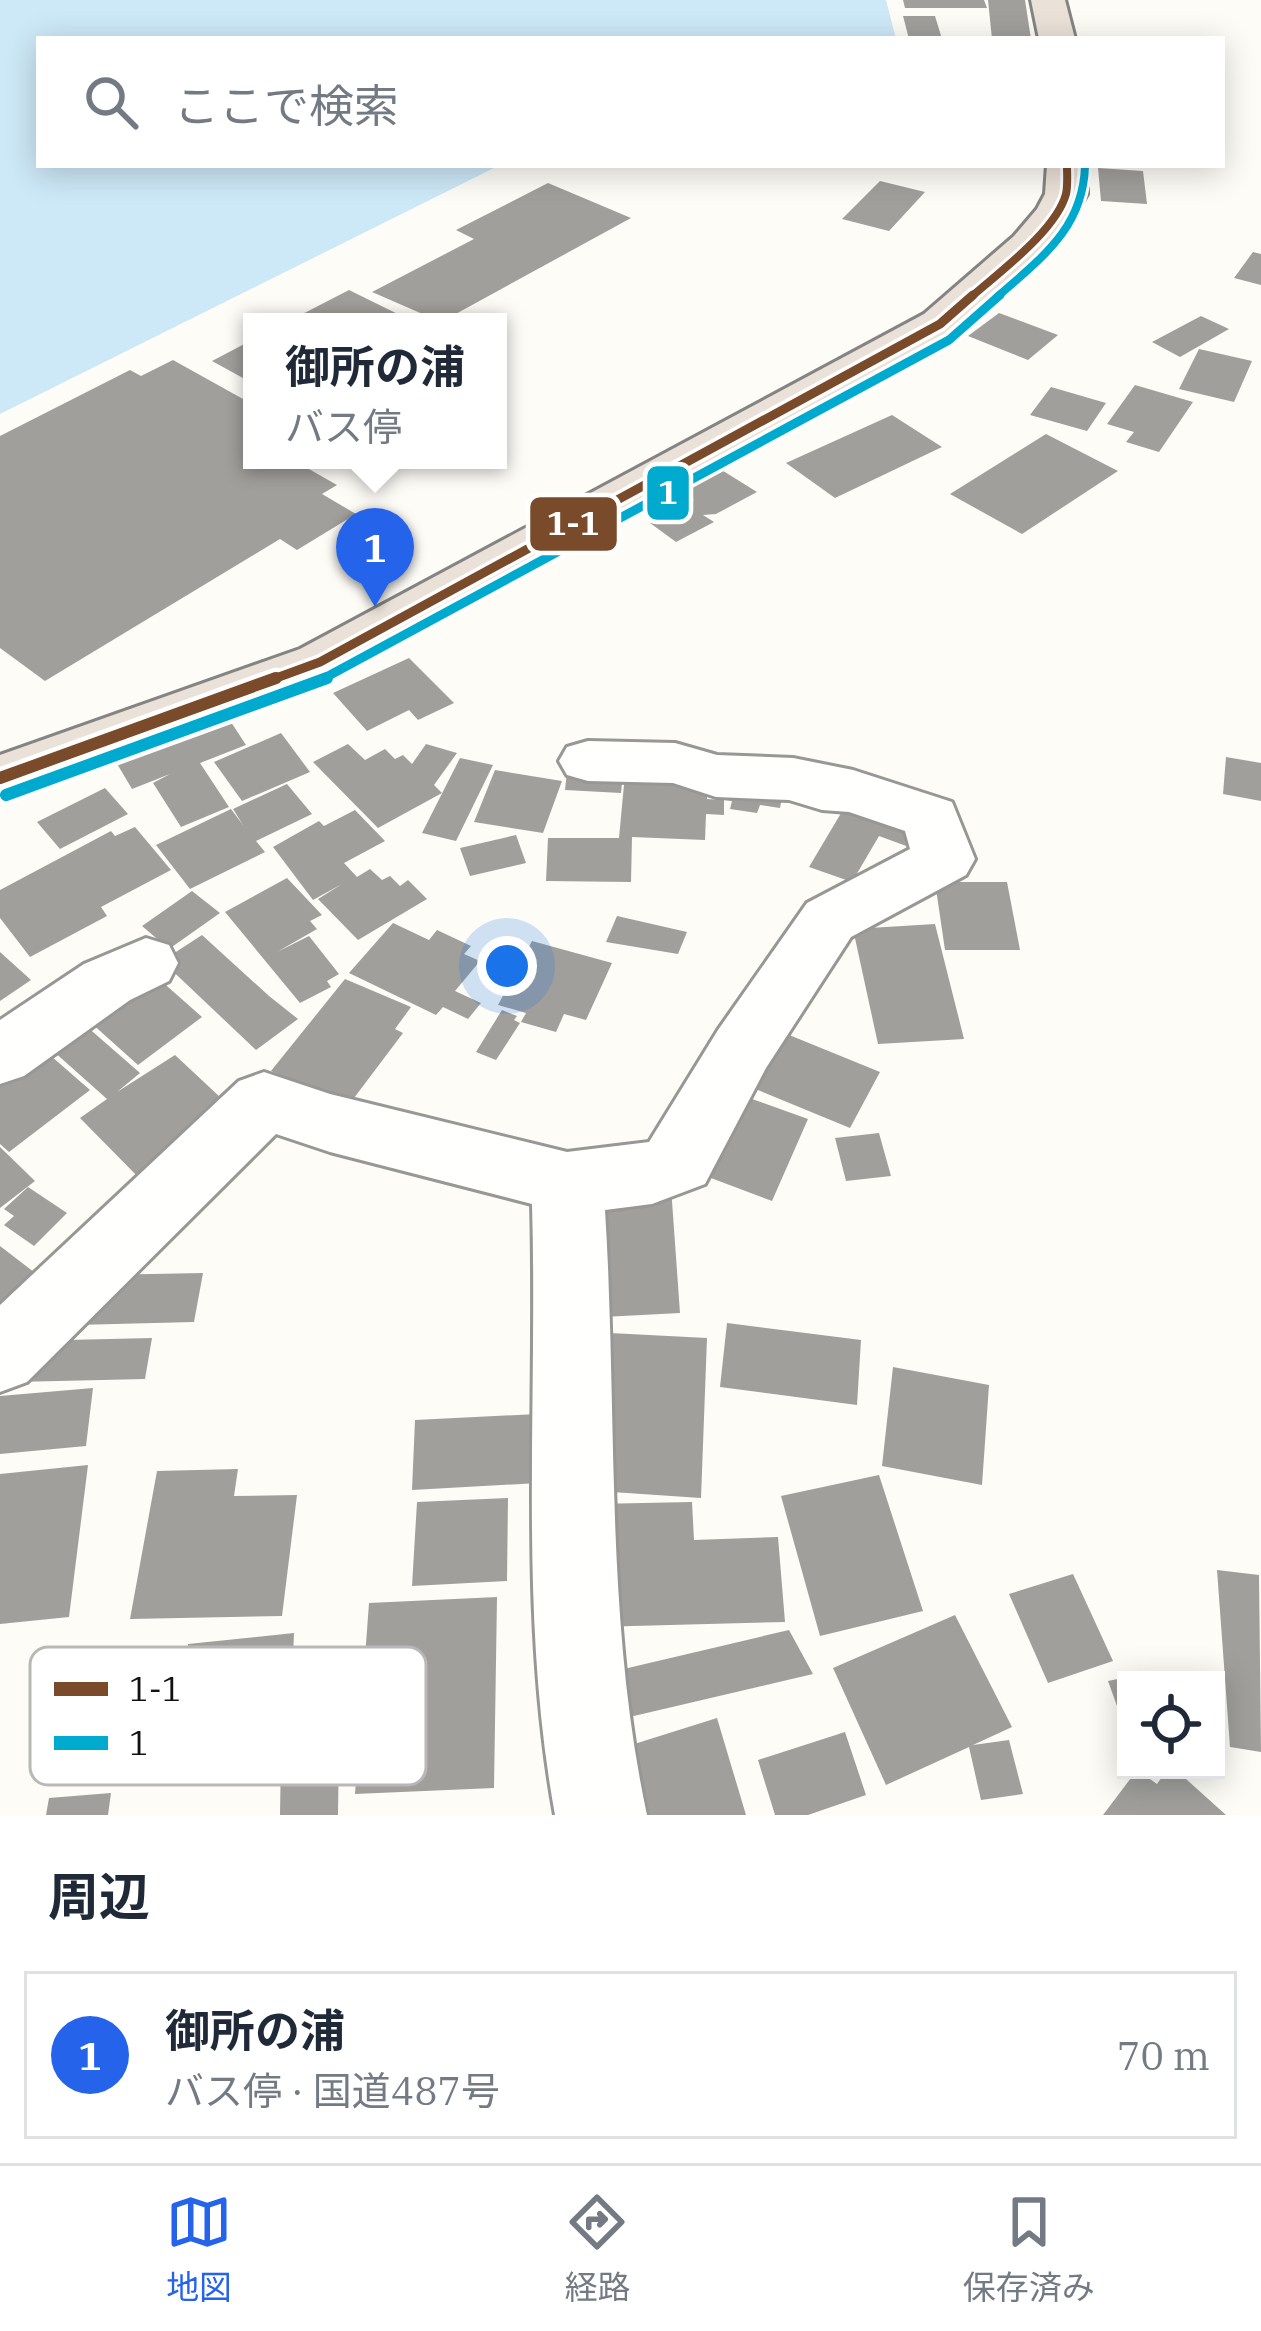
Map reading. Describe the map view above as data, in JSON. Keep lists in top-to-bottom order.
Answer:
{
  "lines": ["transit line 1-1", "transit line 1"],
  "legend": ["1-1", "1"],
  "page": {
    "search": "ここで検索",
    "popup": ["御所の浦", "バス停"],
    "pins": "1",
    "heading": "周辺",
    "list": [
      {
        "mark": "1",
        "name": "御所の浦",
        "note": "バス停 · 国道487号",
        "value": "70 m"
      }
    ],
    "nav": ["地図", "経路", "保存済み"]
  }
}
